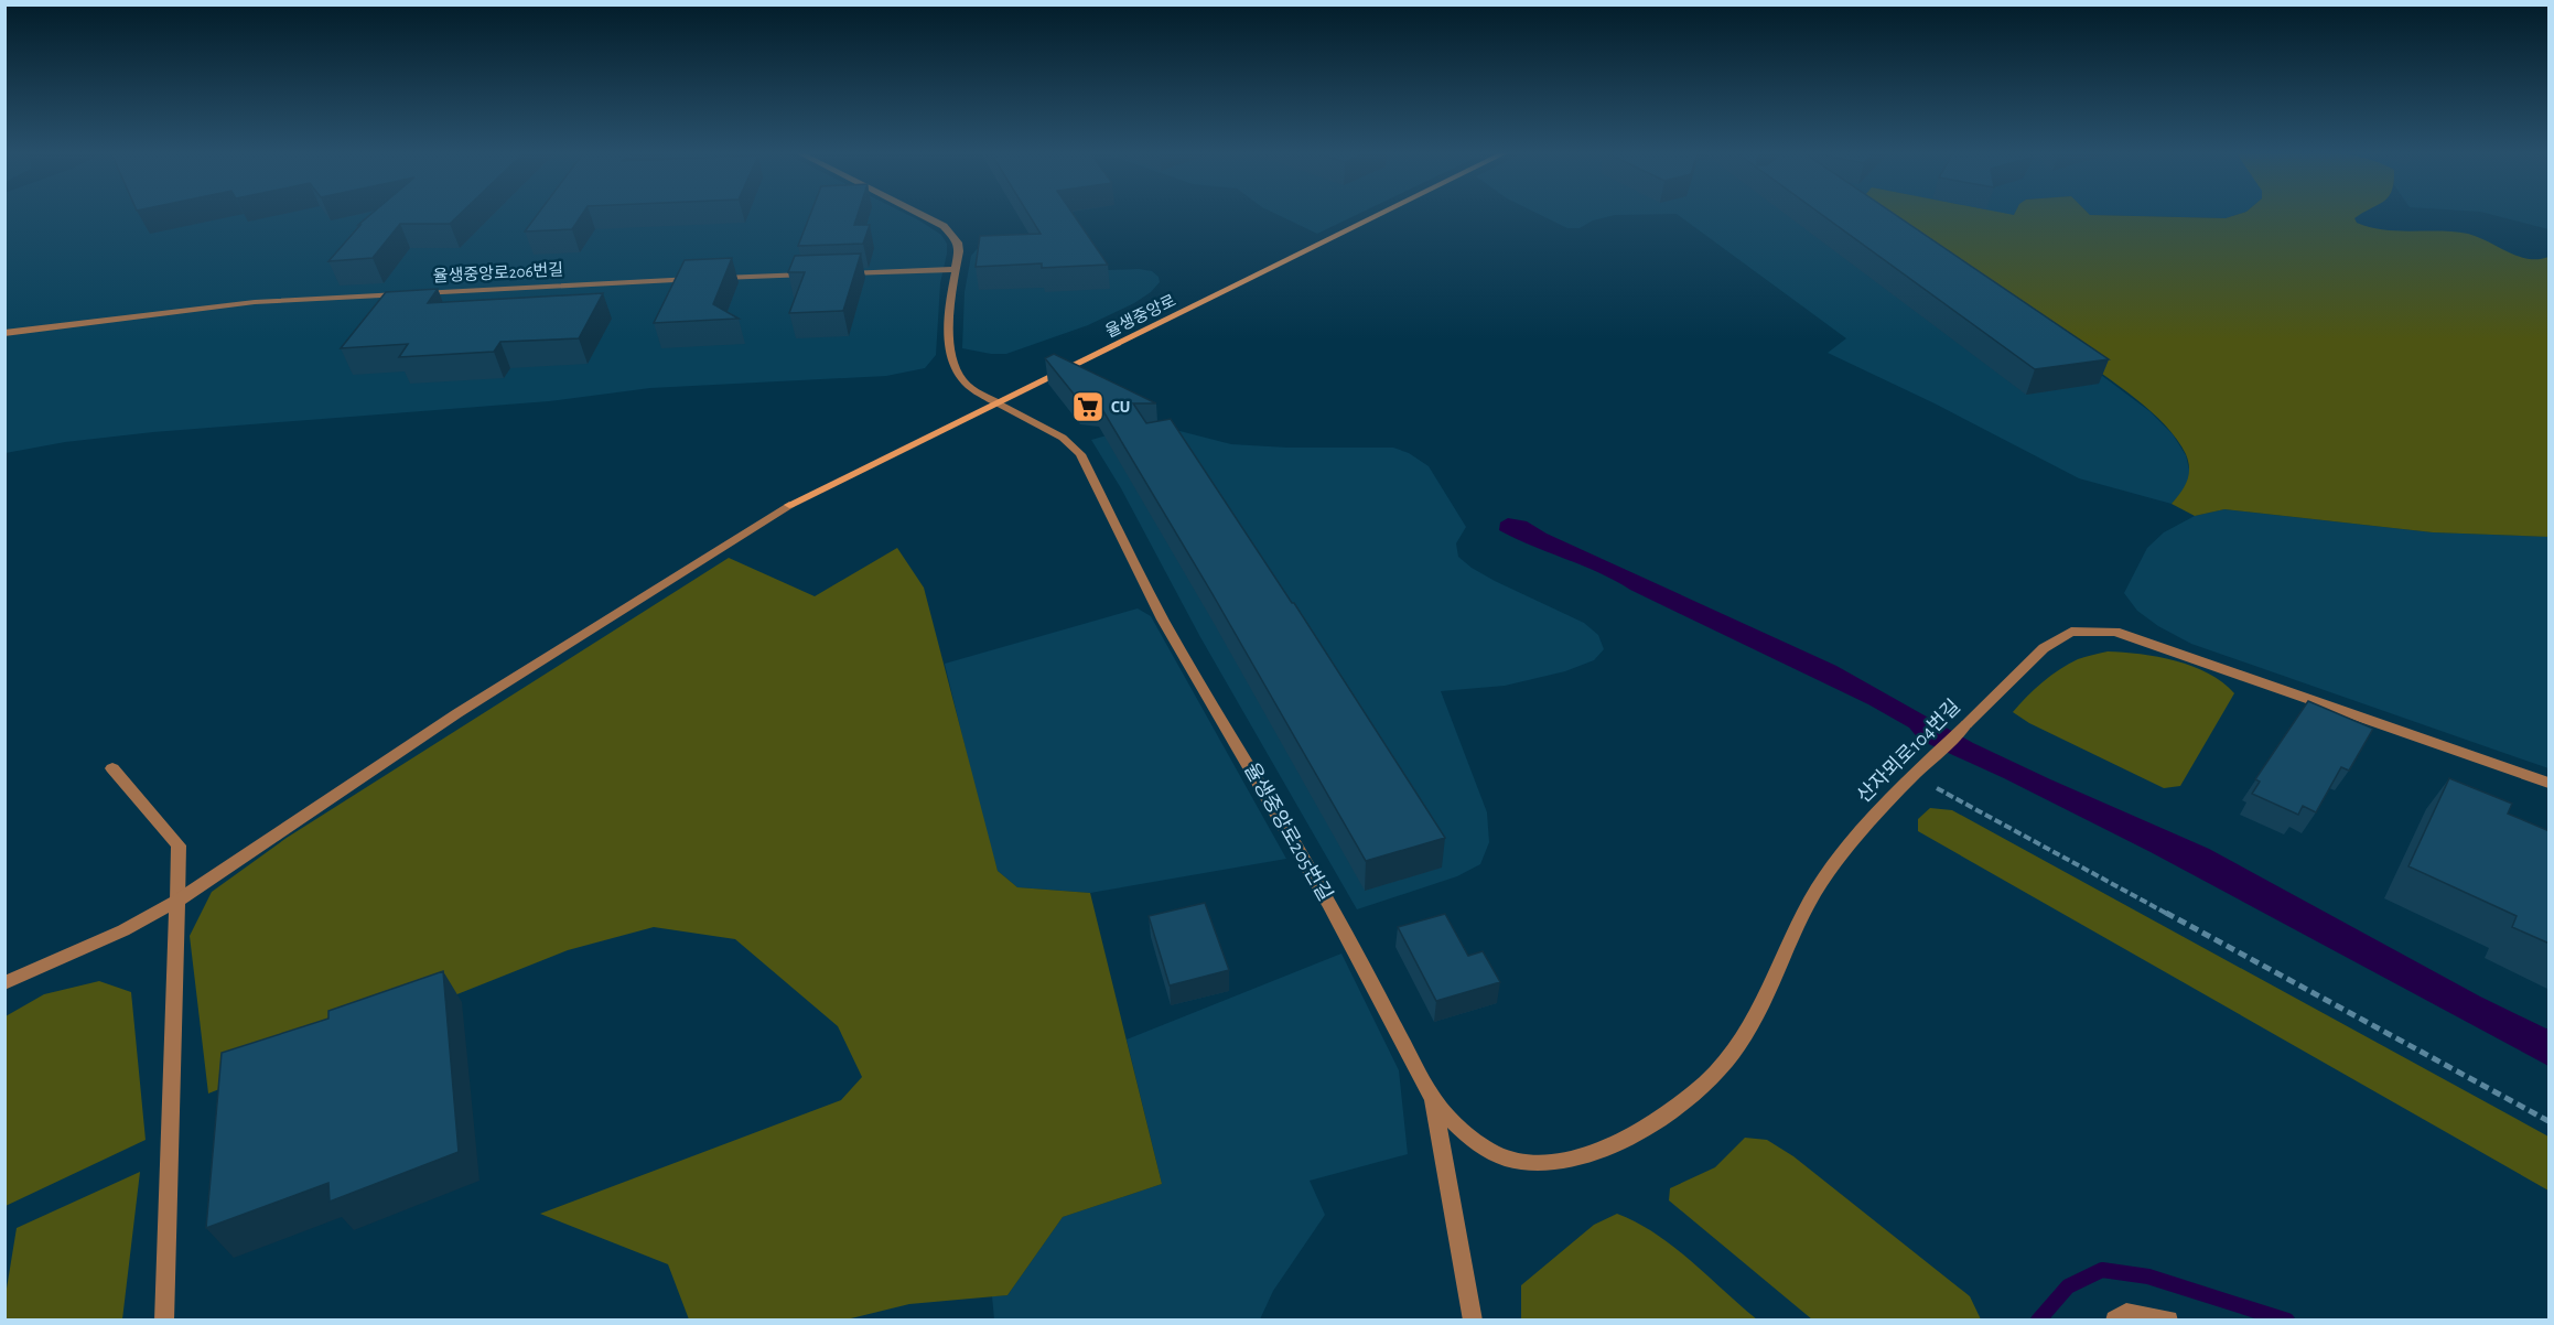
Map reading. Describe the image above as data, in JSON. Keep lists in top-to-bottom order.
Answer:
{
  "streets": {
    "street": [
      "율생중앙로206번길",
      "율생중앙로",
      "산자뫼로104번길",
      "율생중앙로205번길"
    ]
  },
  "crossings": [
    ["율생중앙로", "율생중앙로205번길"],
    ["산자뫼로104번길", "율생중앙로205번길"]
  ],
  "places": {
    "supermarket": ["CU"]
  }
}
